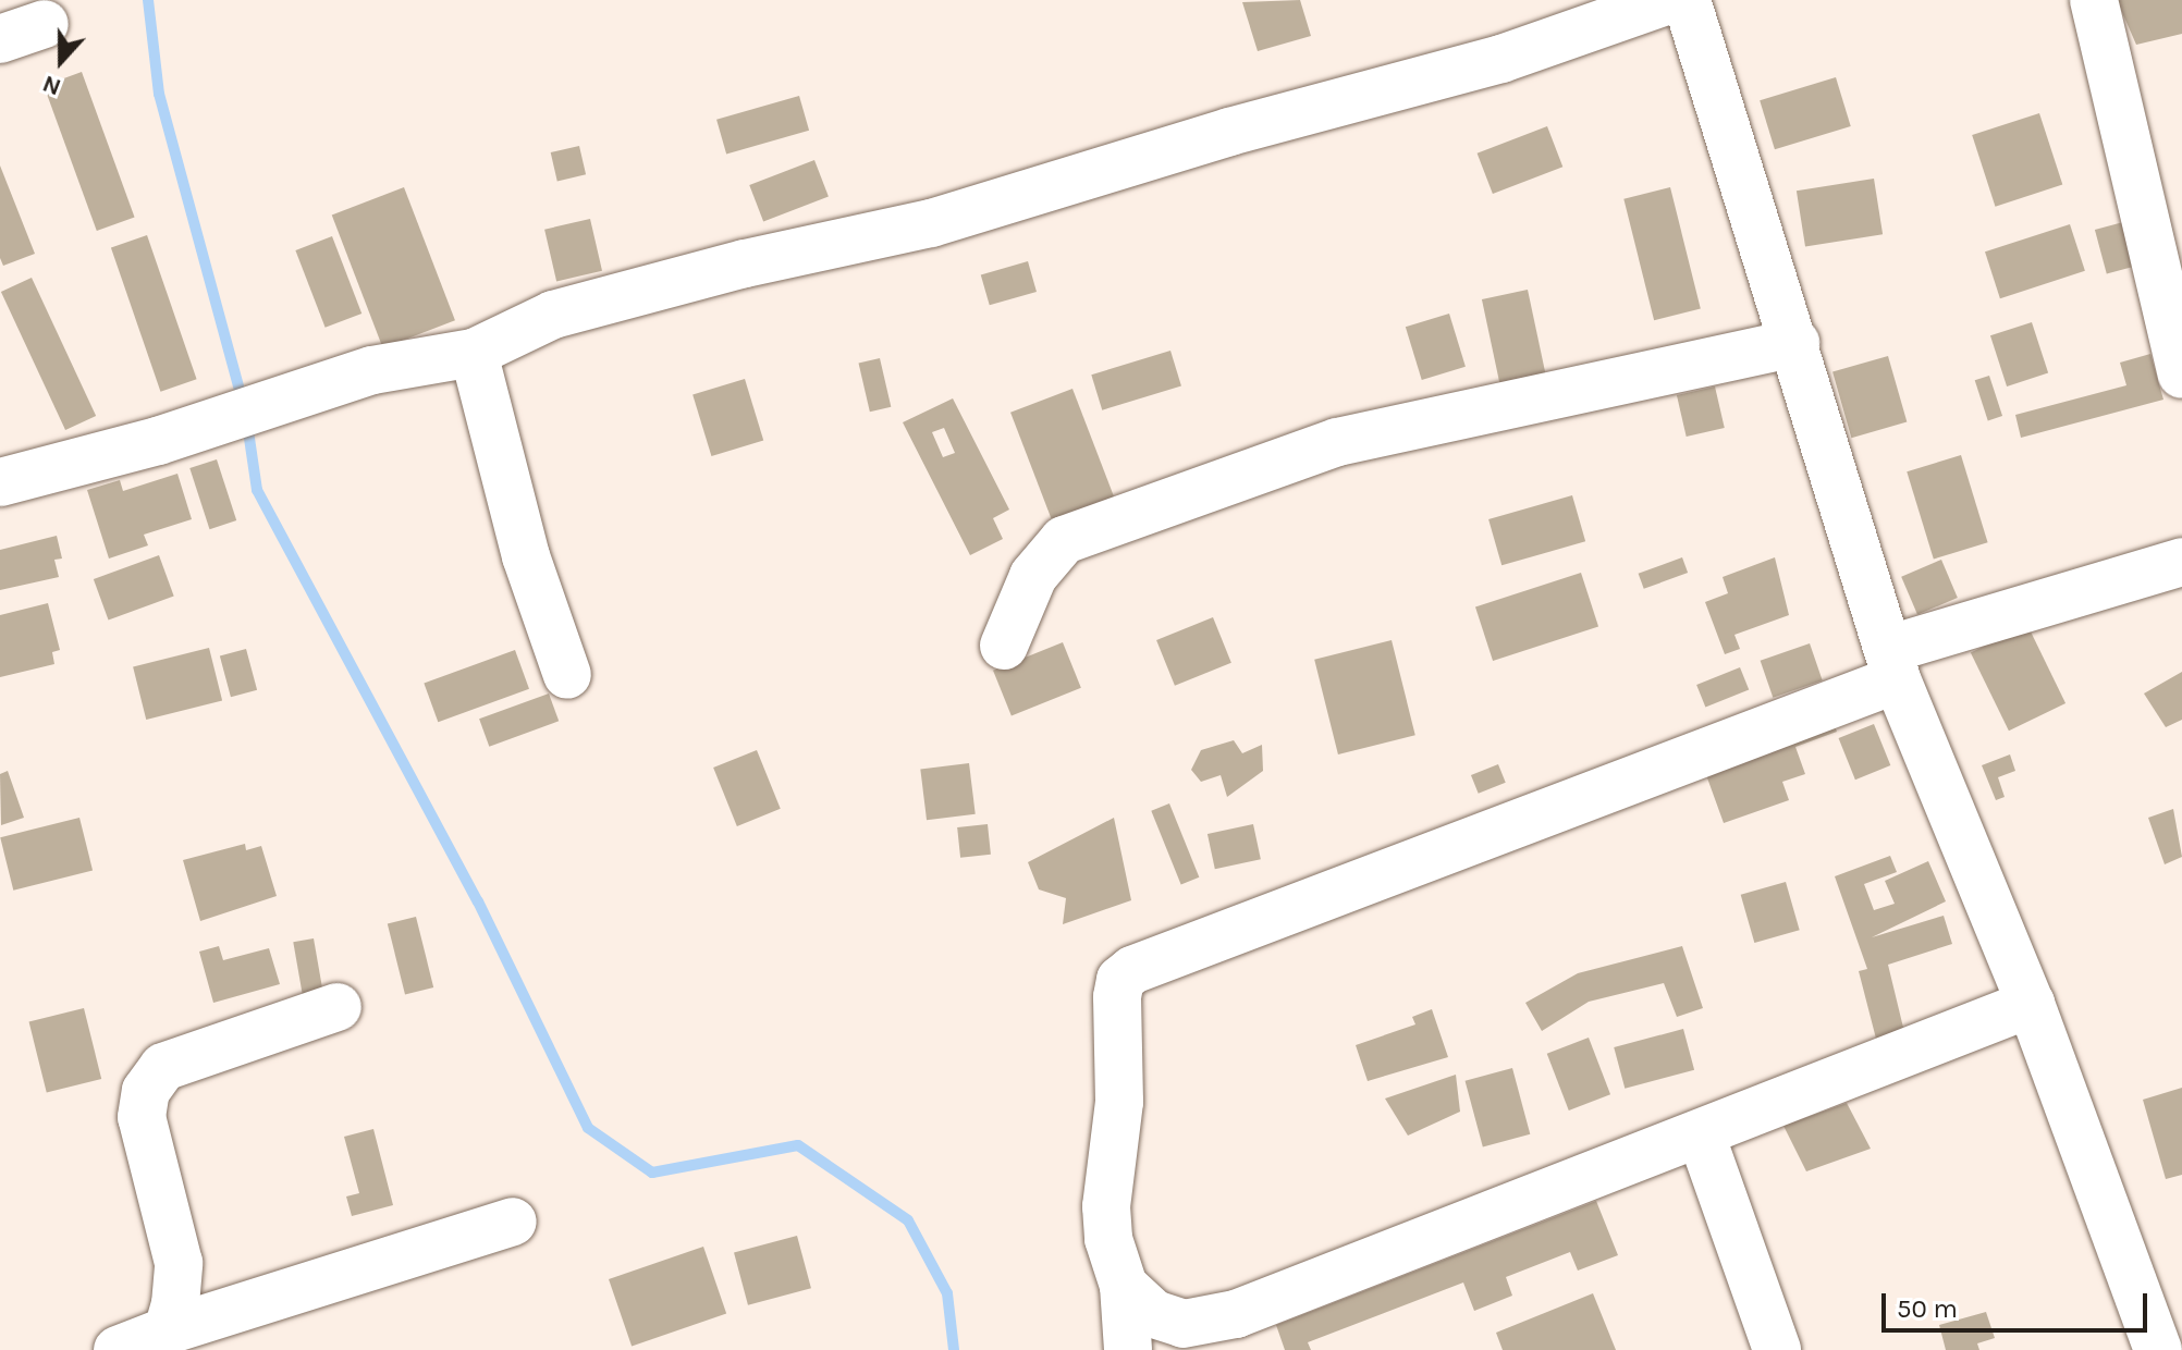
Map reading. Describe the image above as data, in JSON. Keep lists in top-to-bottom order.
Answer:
{
  "scale_bar": "50 m",
  "north": "bottom"
}
